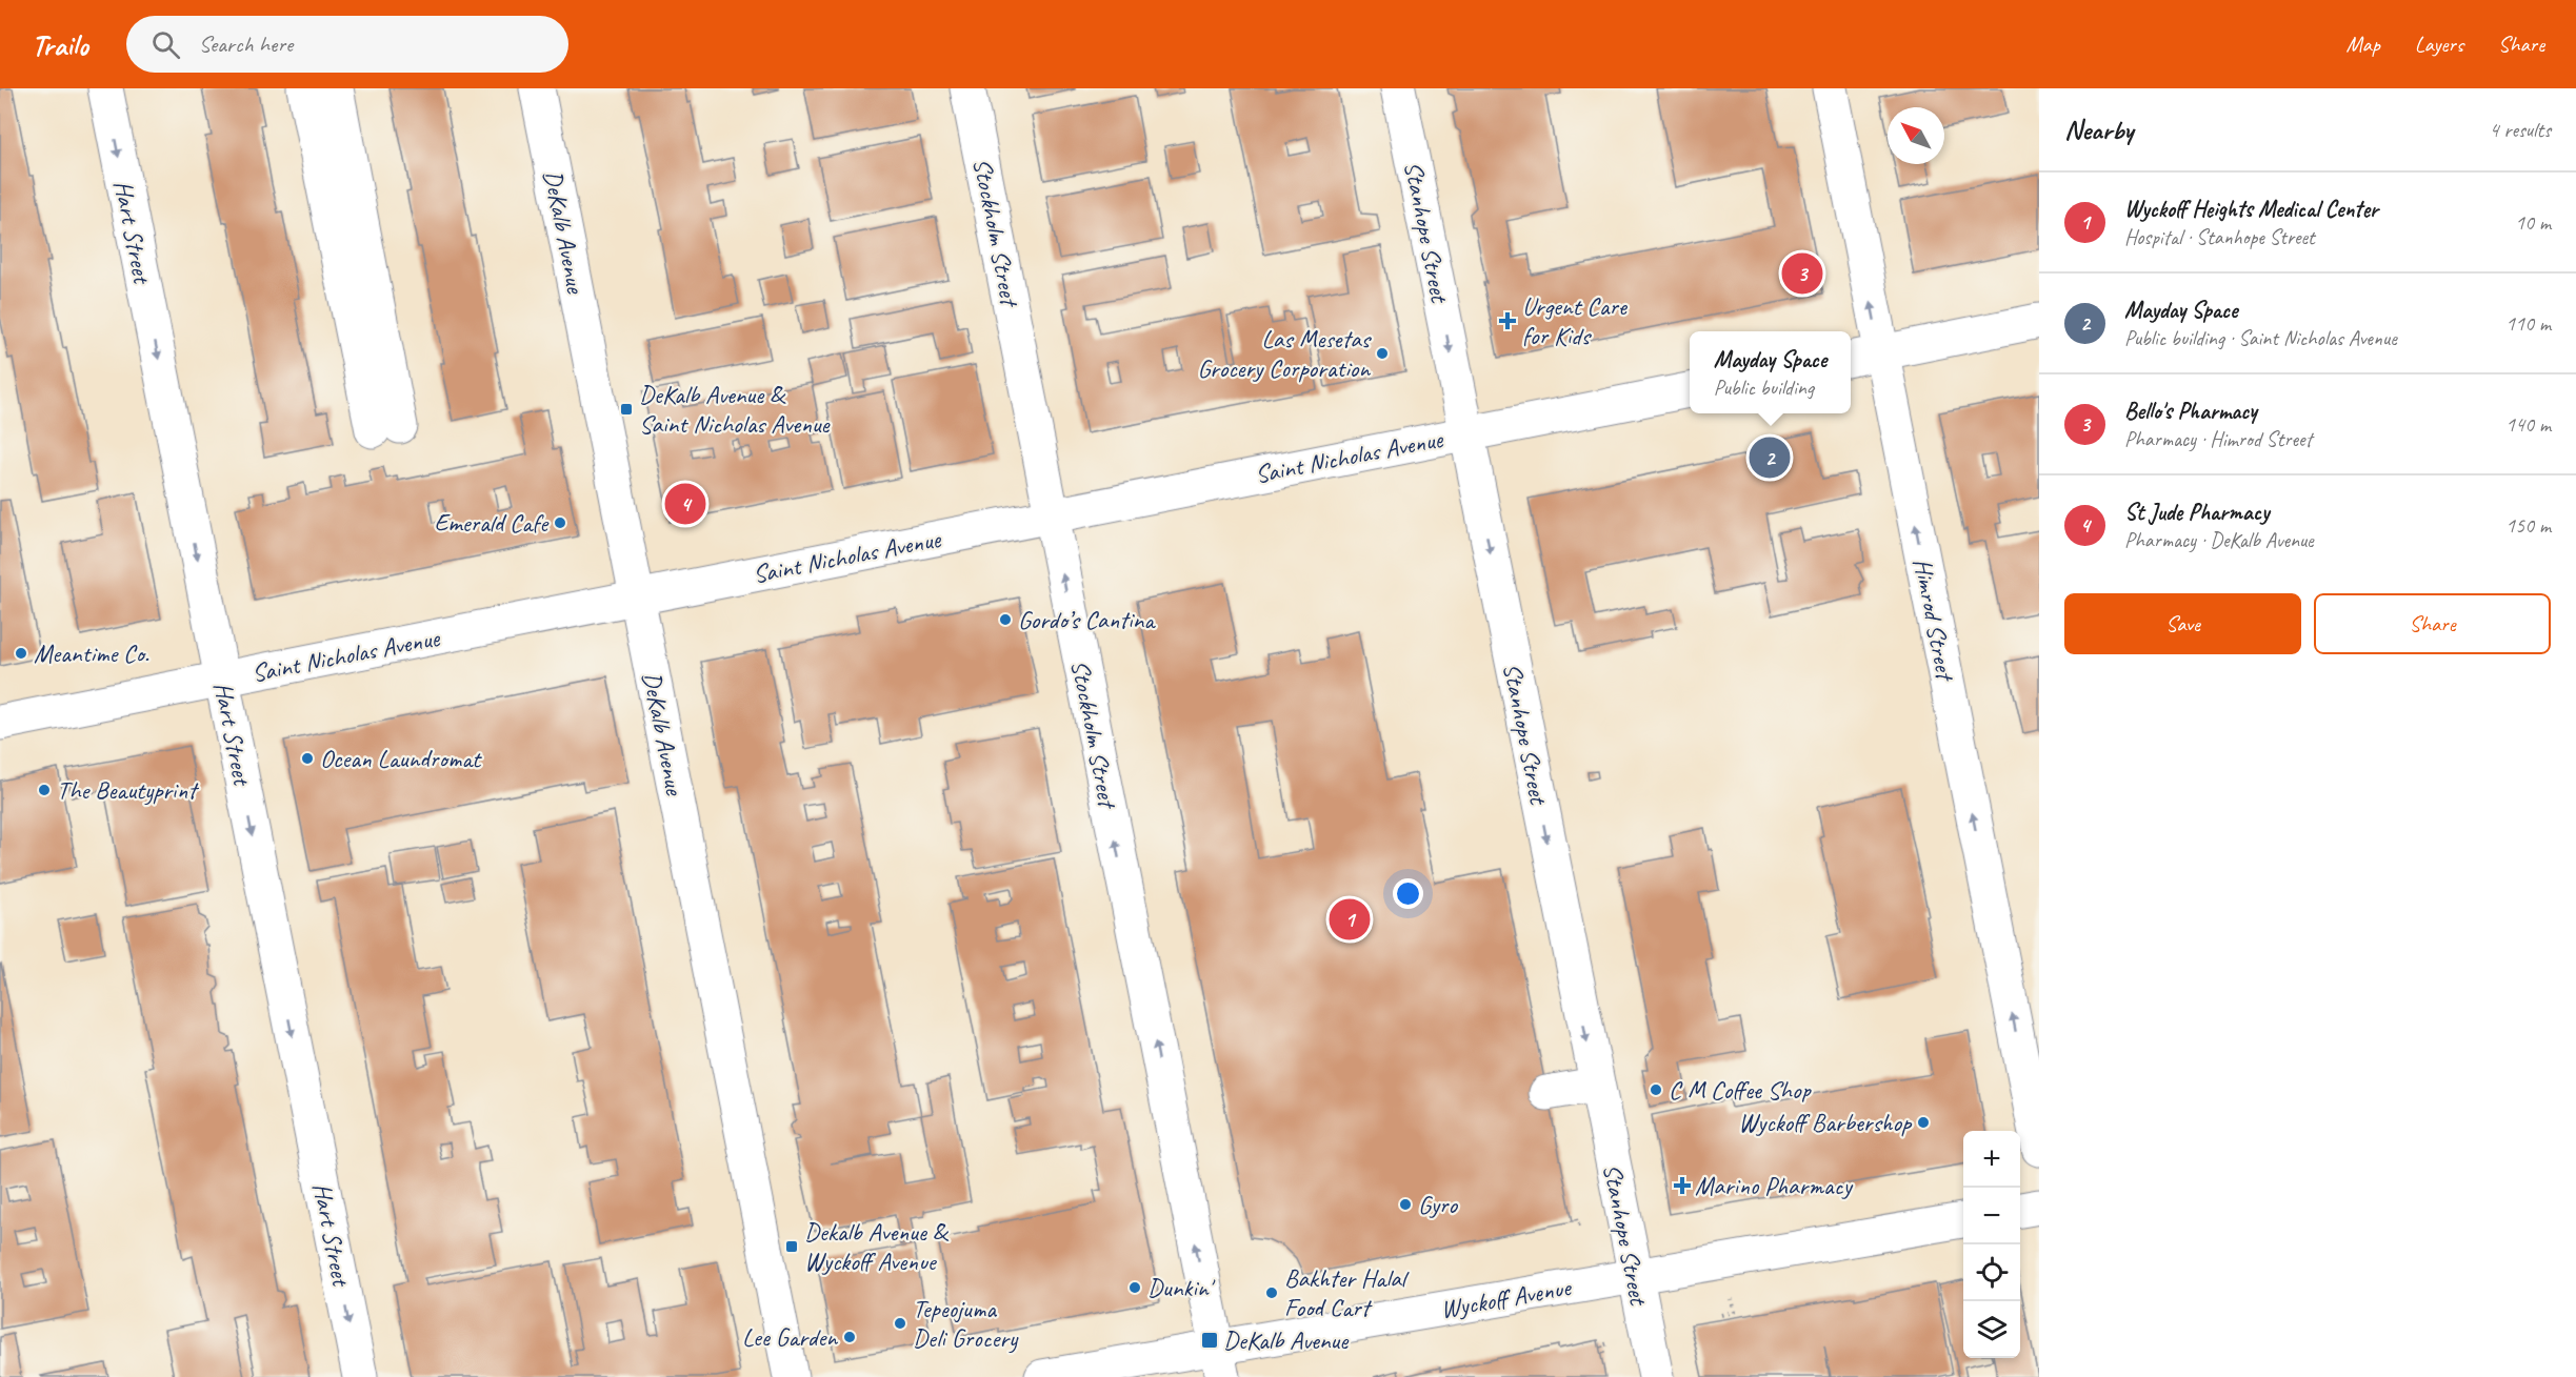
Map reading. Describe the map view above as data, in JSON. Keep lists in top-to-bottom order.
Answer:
{
  "streets": {
    "street": [
      "Hart Street",
      "DeKalb Avenue",
      "Stockholm Street",
      "Stanhope Street",
      "Saint Nicholas Avenue",
      "Himrod Street",
      "Wyckoff Avenue"
    ]
  },
  "crossings": [
    ["Hart Street", "Saint Nicholas Avenue"],
    ["DeKalb Avenue", "Saint Nicholas Avenue"],
    ["Stockholm Street", "Saint Nicholas Avenue"],
    ["Stockholm Street", "Wyckoff Avenue"],
    ["Stanhope Street", "Saint Nicholas Avenue"],
    ["Stanhope Street", "Wyckoff Avenue"]
  ],
  "one_way": [
    "Hart Street",
    "Stockholm Street",
    "Stanhope Street",
    "Himrod Street"
  ],
  "places": {
    "health": ["Urgent Care for Kids", "Marino Pharmacy"],
    "other": [
      "Las Mesetas Grocery Corporation",
      "Emerald Cafe",
      "Gordo’s Cantina",
      "Meantime Co.",
      "Ocean Laundromat",
      "The Beautyprint",
      "C M Coffee Shop",
      "Wyckoff Barbershop",
      "Gyro",
      "Dunkin'",
      "Bakhter Halal Food Cart",
      "Tepeojuma Deli Grocery",
      "Lee Garden"
    ],
    "transit": ["DeKalb Avenue & Saint Nicholas Avenue", "Dekalb Avenue & Wyckoff Avenue", "DeKalb Avenue"]
  },
  "north": "top left",
  "page": {
    "header": "Trailo",
    "search": "Search here",
    "nav": ["Map", "Layers", "Share"],
    "heading": ["Nearby", "4 results"],
    "list": [
      {
        "mark": "1",
        "name": "Wyckoff Heights Medical Center",
        "note": "Hospital · Stanhope Street",
        "value": "10 m"
      },
      {
        "mark": "2",
        "name": "Mayday Space",
        "note": "Public building · Saint Nicholas Avenue",
        "value": "110 m"
      },
      {
        "mark": "3",
        "name": "Bello's Pharmacy",
        "note": "Pharmacy · Himrod Street",
        "value": "140 m"
      },
      {
        "mark": "4",
        "name": "St Jude Pharmacy",
        "note": "Pharmacy · DeKalb Avenue",
        "value": "150 m"
      }
    ],
    "pins": [
      "3",
      "2",
      "4",
      "1"
    ],
    "popup": ["Mayday Space", "Public building"],
    "buttons": ["Save", "Share"],
    "map_buttons": ["+", "−"]
  }
}
